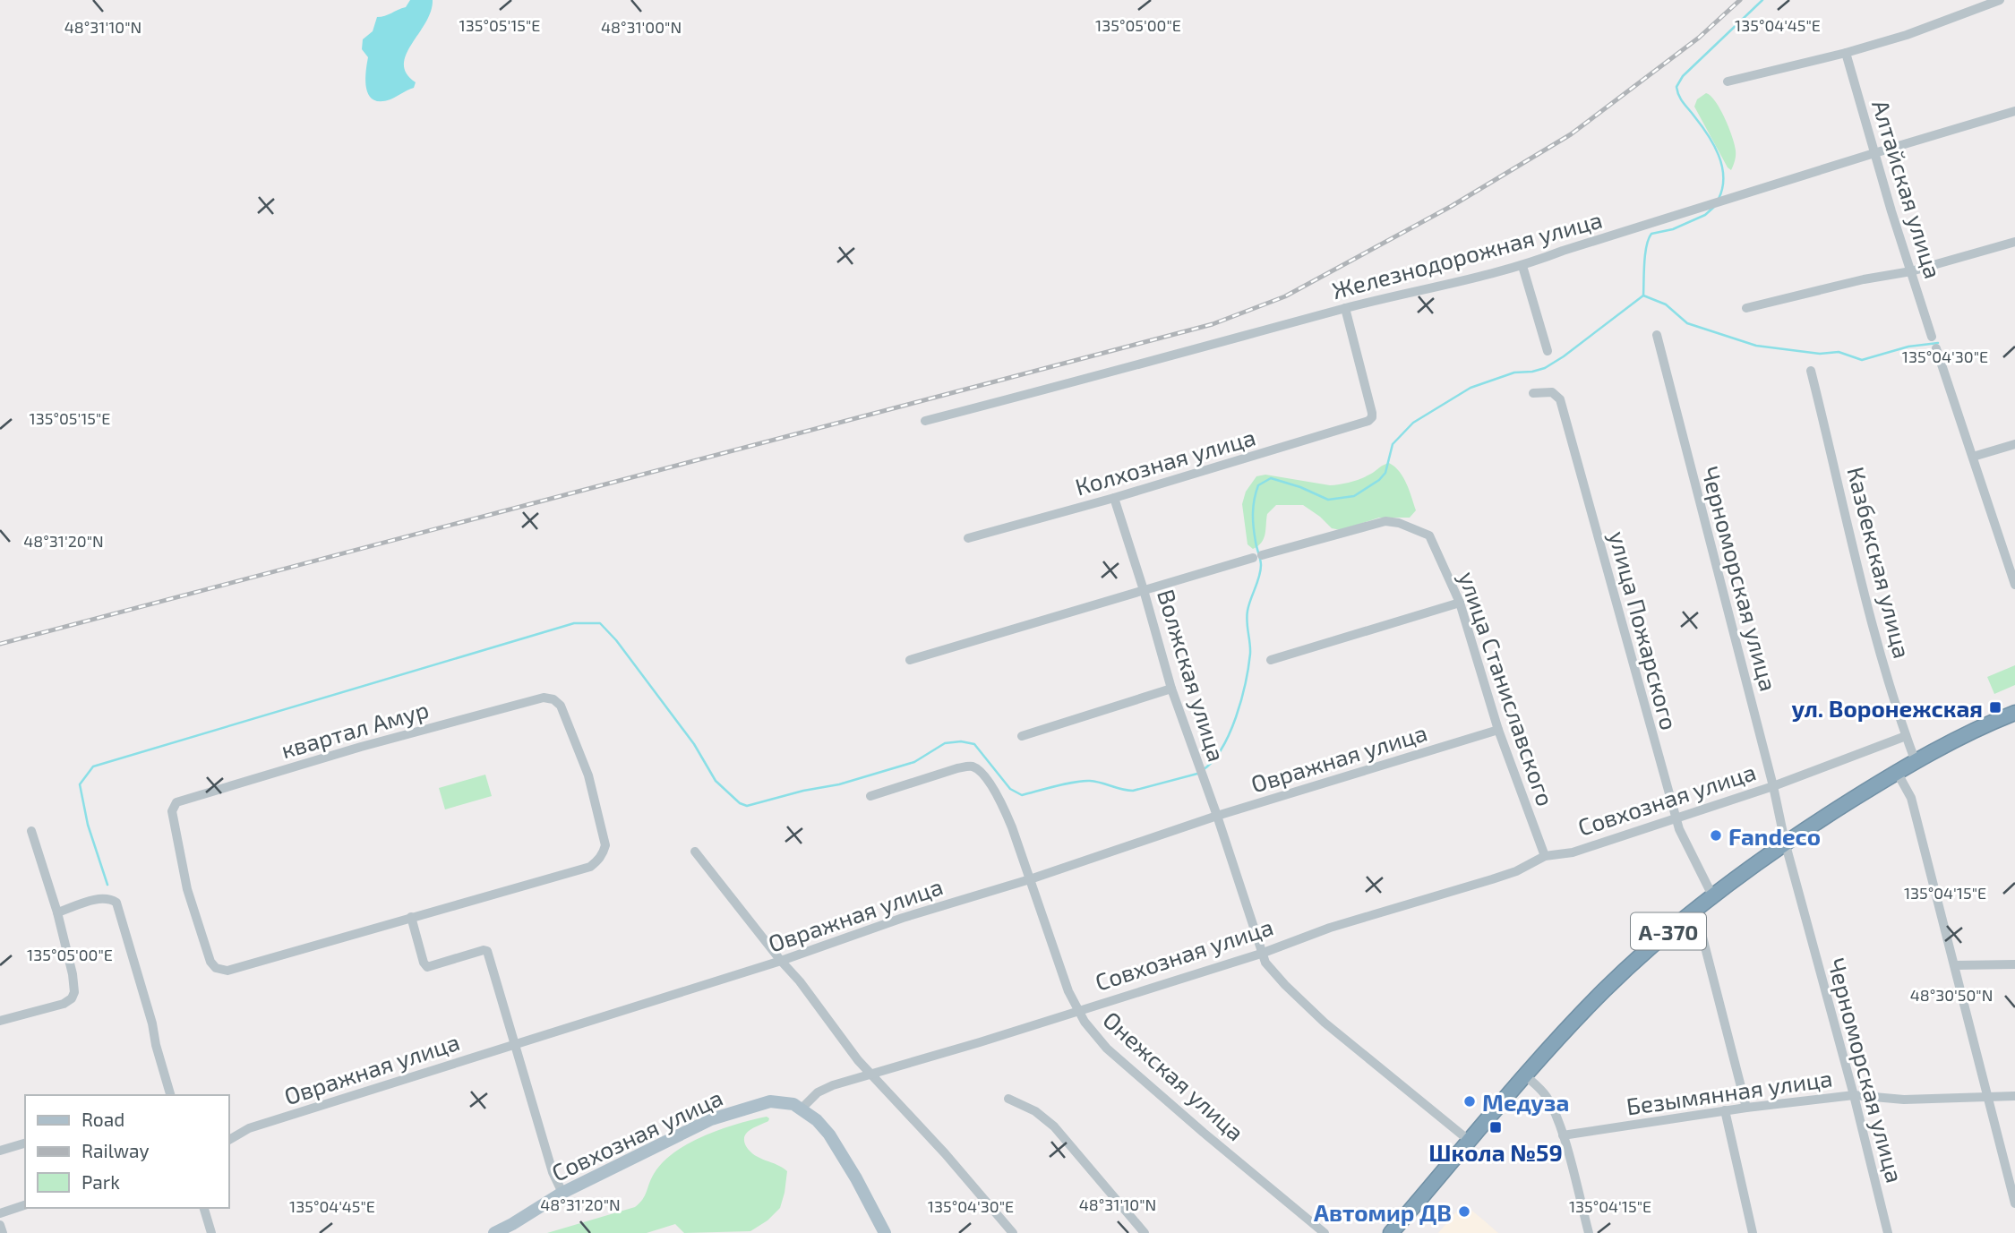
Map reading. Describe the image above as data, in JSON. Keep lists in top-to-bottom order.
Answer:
{
  "streets": {
    "highway": ["А-370"],
    "main road": ["Совхозная улица"],
    "street": [
      "Алтайская улица",
      "Железнодорожная улица",
      "Колхозная улица",
      "Казбекская улица",
      "Черноморская улица",
      "улица Пожарского",
      "Волжская улица",
      "улица Станиславского",
      "квартал Амур",
      "Овражная улица",
      "Онежская улица",
      "Безымянная улица"
    ]
  },
  "crossings": [
    ["Алтайская улица", "Железнодорожная улица"],
    ["Железнодорожная улица", "Колхозная улица"],
    ["Колхозная улица", "Волжская улица"],
    ["Казбекская улица", "Совхозная улица"],
    ["Казбекская улица", "А-370"],
    ["Черноморская улица", "Совхозная улица"],
    ["Черноморская улица", "А-370"],
    ["Черноморская улица", "Безымянная улица"],
    ["улица Пожарского", "Совхозная улица"],
    ["улица Пожарского", "А-370"],
    ["Волжская улица", "улица Станиславского"],
    ["Волжская улица", "Овражная улица"],
    ["Волжская улица", "Совхозная улица"],
    ["Волжская улица", "А-370"],
    ["улица Станиславского", "Овражная улица"],
    ["улица Станиславского", "Совхозная улица"],
    ["Овражная улица", "Онежская улица"],
    ["Совхозная улица", "Онежская улица"]
  ],
  "places": {
    "transit": ["ул. Воронежская", "Школа №59"],
    "other": ["Fandeco", "Медуза", "Автомир ДВ"]
  },
  "legend": ["Road", "Railway", "Park"],
  "coordinates": [
    "135°05'15\"E",
    "135°05'00\"E",
    "135°04'45\"E",
    "48°31'00\"N",
    "48°31'10\"N",
    "135°04'30\"E",
    "48°31'20\"N",
    "135°04'15\"E",
    "48°30'50\"N"
  ]
}
